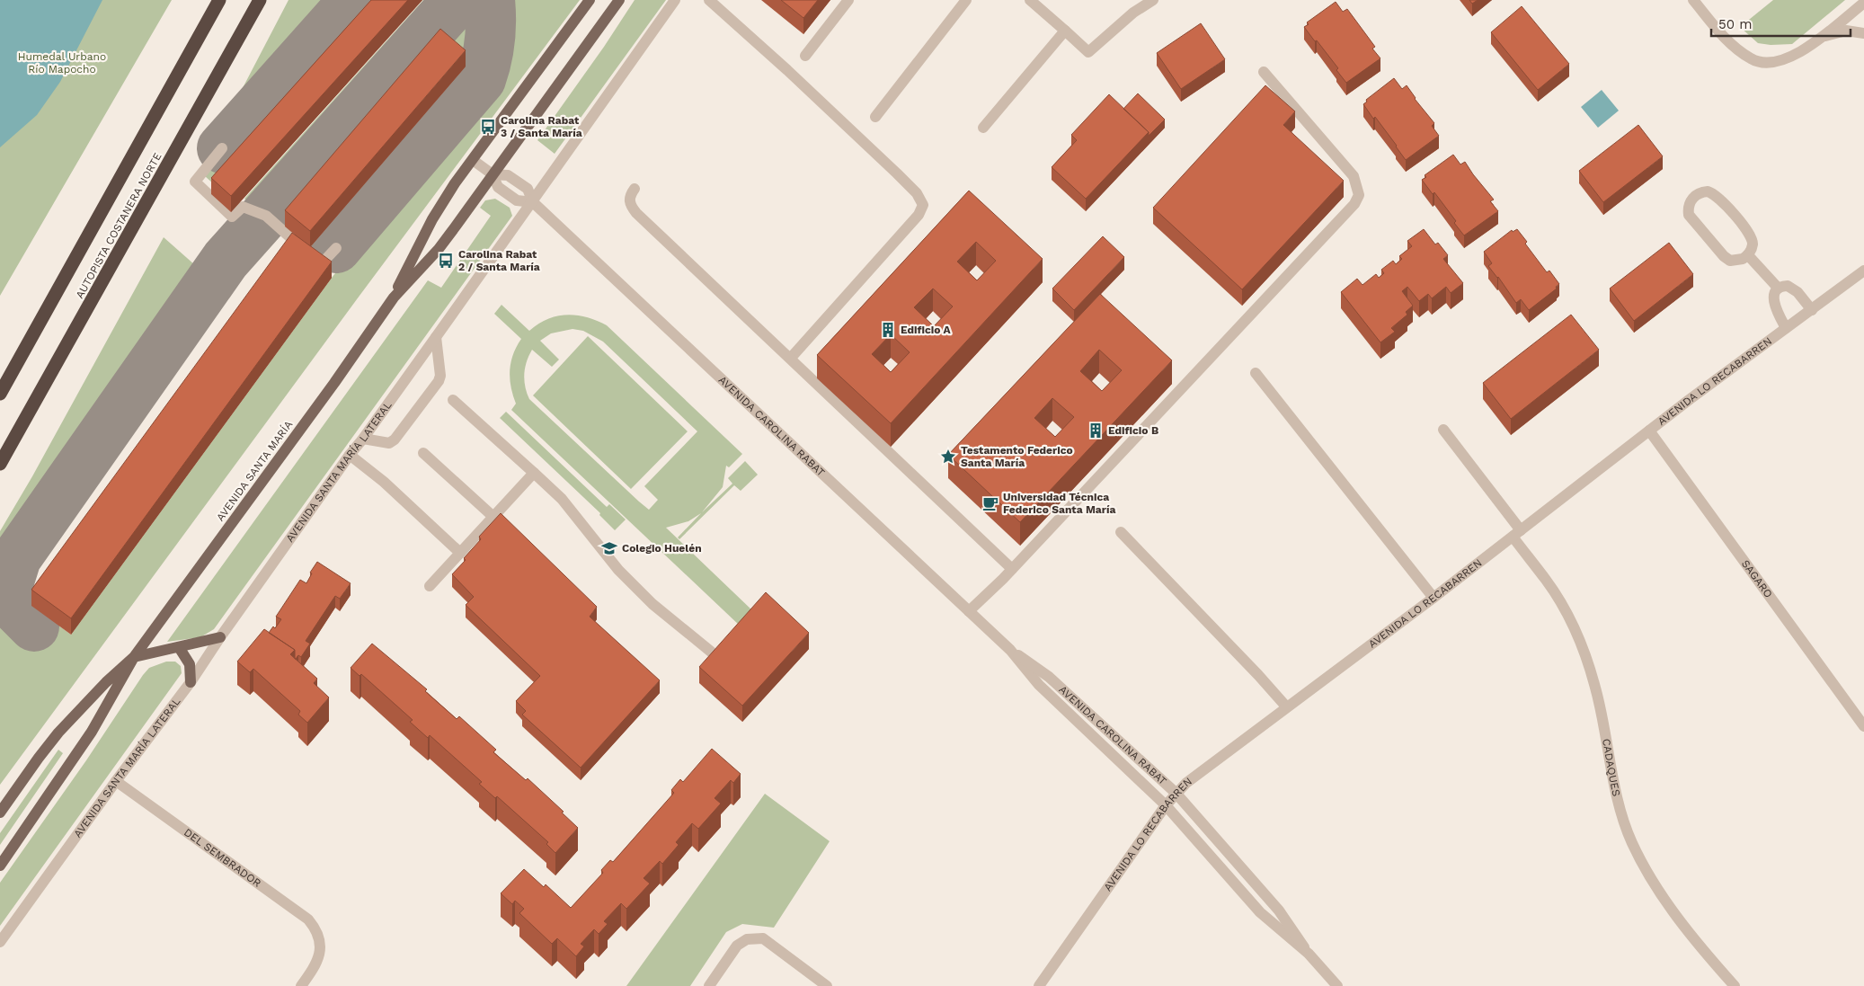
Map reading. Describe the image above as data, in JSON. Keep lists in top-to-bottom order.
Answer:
{
  "streets": {
    "highway": ["AUTOPISTA COSTANERA NORTE"],
    "main road": ["AVENIDA SANTA MARÍA"],
    "street": [
      "AVENIDA LO RECABARREN",
      "AVENIDA CAROLINA RABAT",
      "AVENIDA SANTA MARÍA LATERAL",
      "SAGARO",
      "CADAQUES",
      "DEL SEMBRADOR"
    ]
  },
  "crossings": [
    ["AVENIDA LO RECABARREN", "AVENIDA CAROLINA RABAT"],
    ["AVENIDA LO RECABARREN", "SAGARO"],
    ["AVENIDA LO RECABARREN", "CADAQUES"],
    ["AVENIDA CAROLINA RABAT", "AVENIDA SANTA MARÍA"],
    ["AVENIDA CAROLINA RABAT", "AVENIDA SANTA MARÍA LATERAL"],
    ["AVENIDA SANTA MARÍA LATERAL", "DEL SEMBRADOR"]
  ],
  "parks": ["Humedal Urbano Río Mapocho"],
  "places": {
    "bus stop": ["Carolina Rabat 3 / Santa María", "Carolina Rabat 2 / Santa María"],
    "building": ["Edificio A", "Edificio B"],
    "place": ["Testamento Federico Santa María"],
    "cafe": ["Universidad Técnica Federico Santa María"],
    "school or university": ["Colegio Huelén"]
  },
  "scale_bar": "50 m"
}
